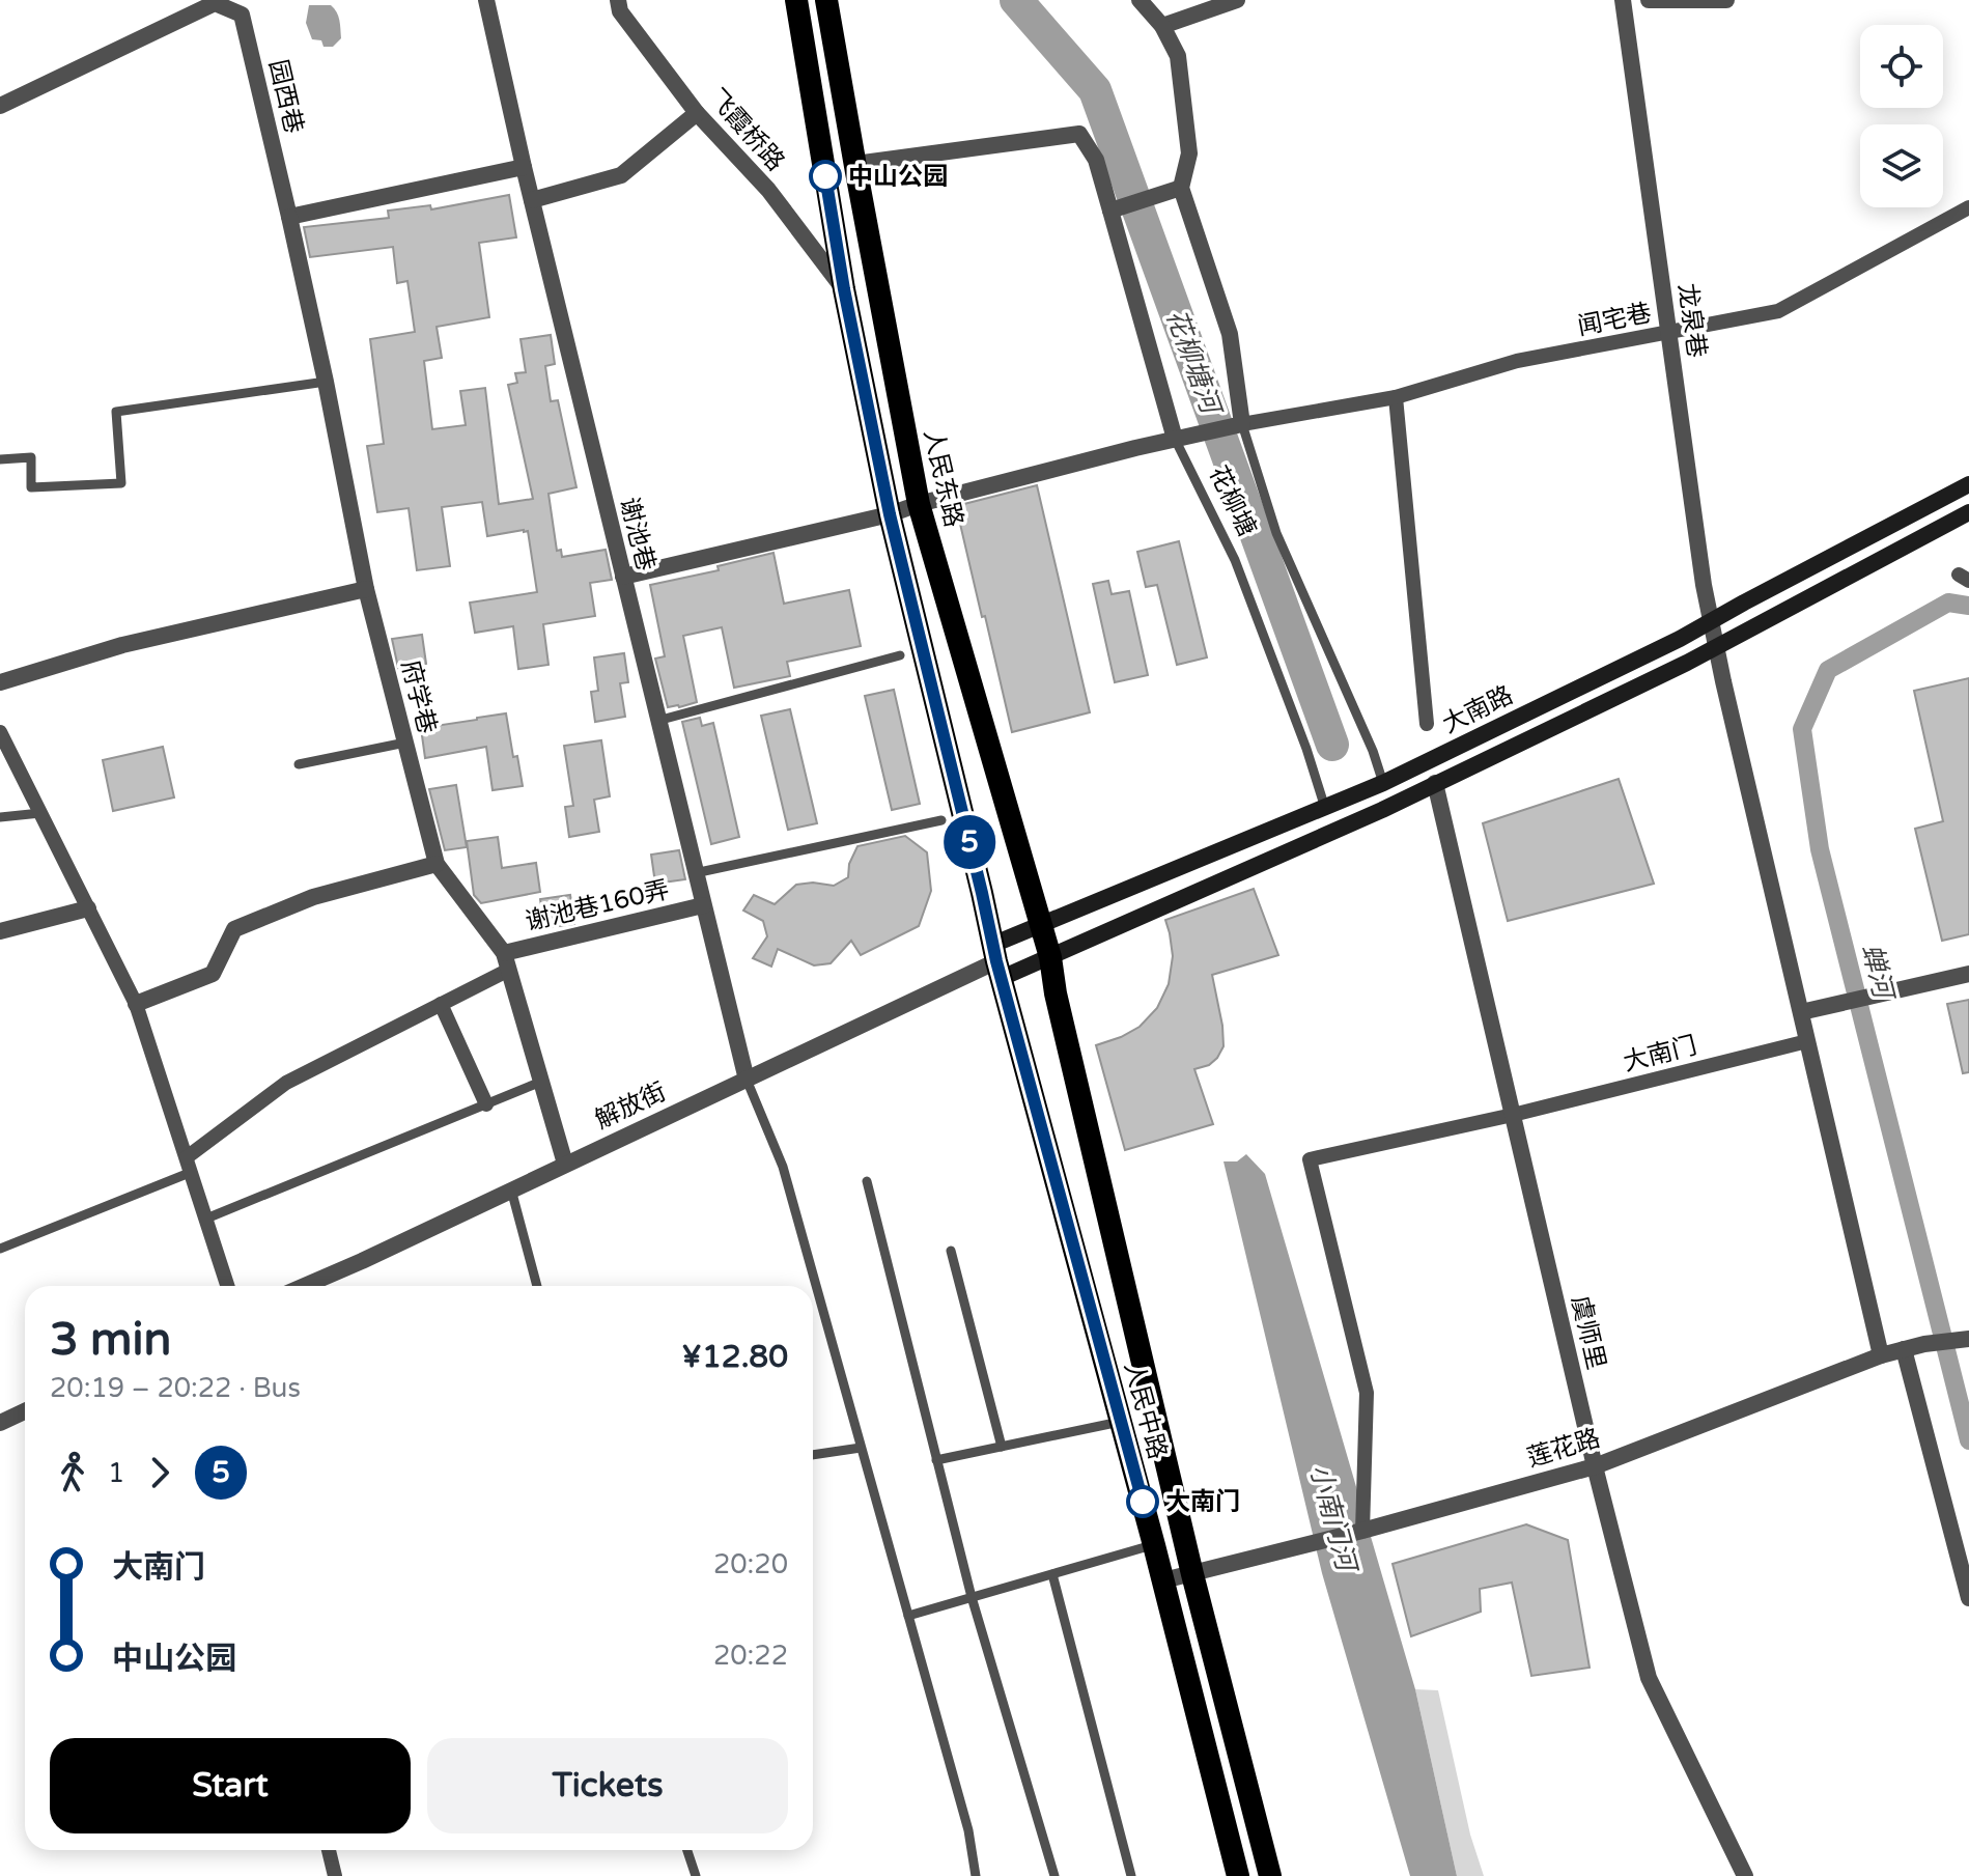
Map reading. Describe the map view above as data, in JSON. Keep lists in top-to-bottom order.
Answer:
{
  "streets": {
    "highway": ["人民东路", "人民中路"],
    "main road": ["大南路"],
    "street": [
      "园西巷",
      "飞霞桥路",
      "闻宅巷",
      "龙泉巷",
      "花柳塘",
      "谢池巷",
      "府学巷",
      "谢池巷160弄",
      "大南门",
      "解放街",
      "虞师里",
      "莲花路"
    ]
  },
  "crossings": [
    ["园西巷", "府学巷"],
    ["闻宅巷", "龙泉巷"],
    ["龙泉巷", "大南路"],
    ["人民东路", "花柳塘"],
    ["人民东路", "大南路"],
    ["人民东路", "人民中路"],
    ["花柳塘", "大南路"],
    ["谢池巷", "谢池巷160弄"],
    ["谢池巷", "解放街"],
    ["府学巷", "谢池巷160弄"],
    ["府学巷", "解放街"],
    ["大南路", "解放街"],
    ["大南路", "虞师里"],
    ["大南路", "人民中路"],
    ["大南门", "虞师里"],
    ["大南门", "莲花路"],
    ["解放街", "人民中路"],
    ["虞师里", "莲花路"],
    ["人民中路", "莲花路"]
  ],
  "water": ["花柳塘河", "蝉河", "小南门河"],
  "places": ["中山公园", "大南门"],
  "lines": ["bus line 5"],
  "page": {
    "on_map": "5",
    "heading": ["3 min", "20:19 – 20:22 · Bus", "¥12.80"],
    "legs": ["1", "5"],
    "list": [
      {
        "name": "大南门",
        "value": "20:20"
      },
      {
        "name": "中山公园",
        "value": "20:22"
      }
    ],
    "buttons": ["Start", "Tickets"]
  }
}
